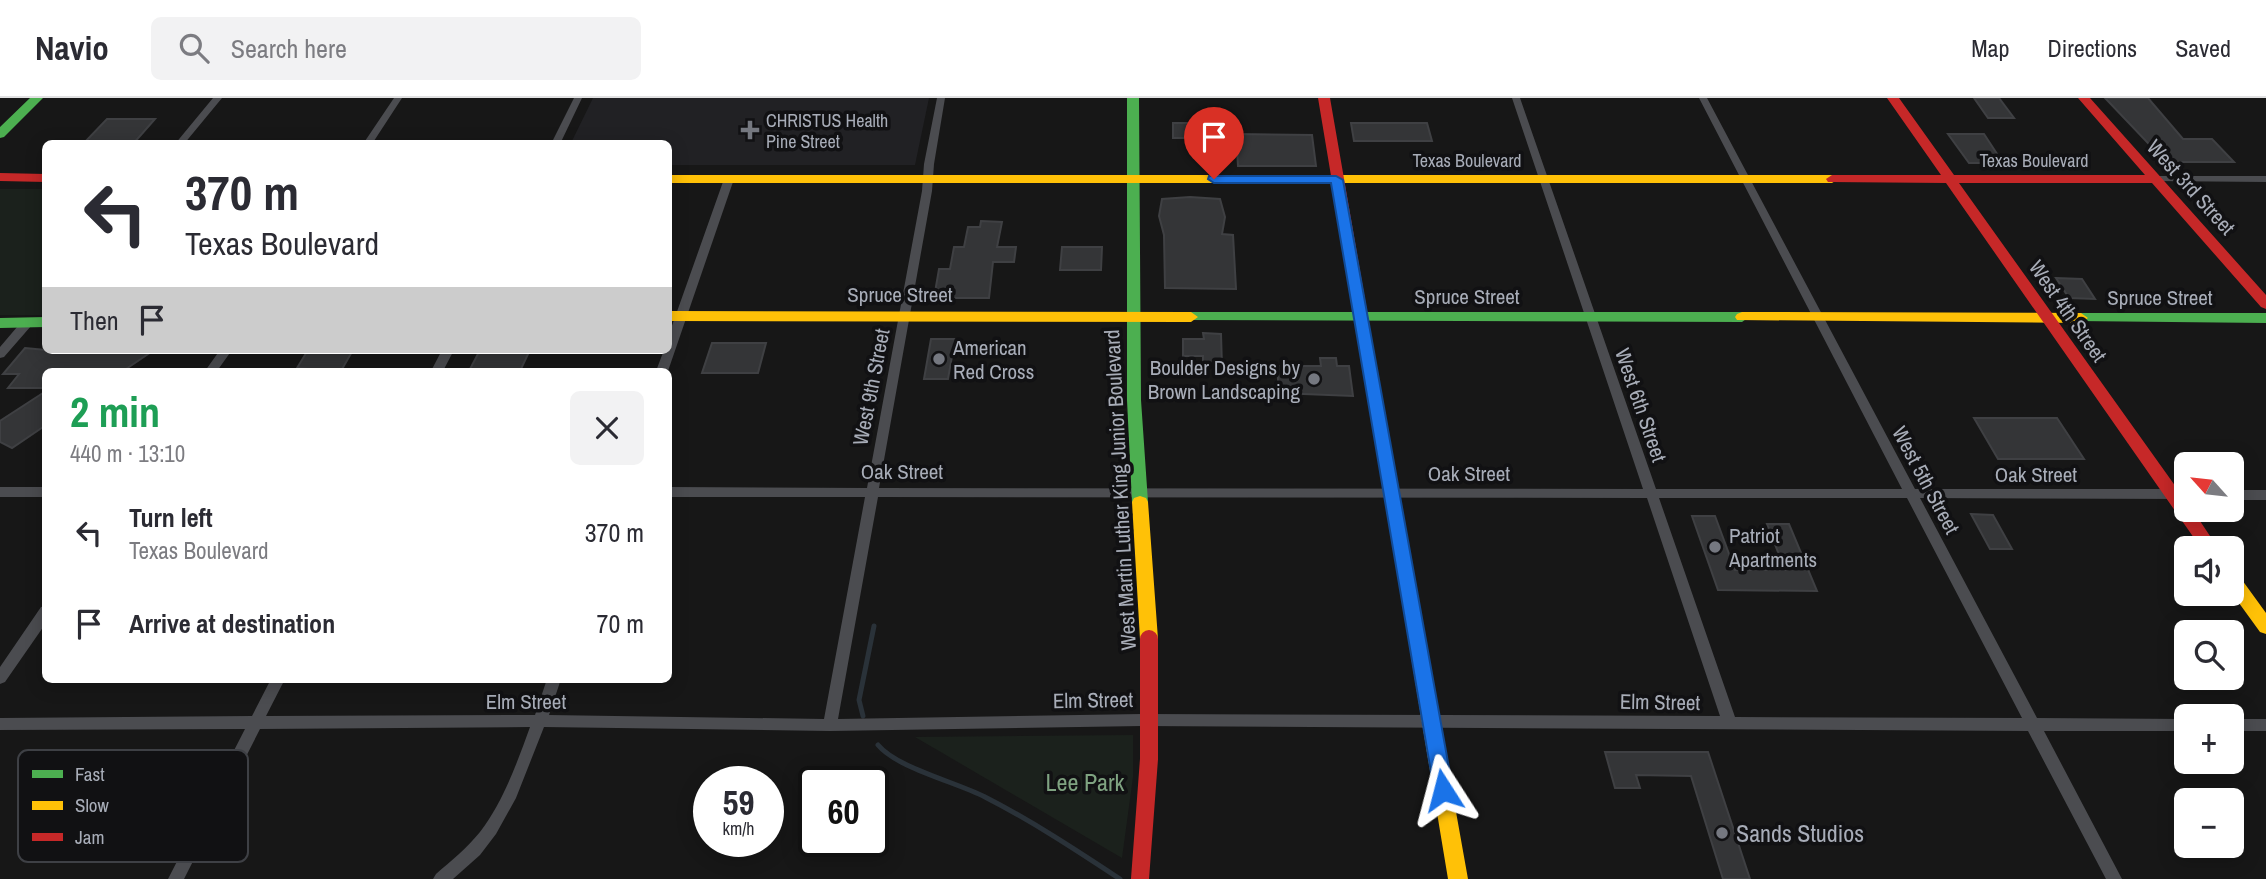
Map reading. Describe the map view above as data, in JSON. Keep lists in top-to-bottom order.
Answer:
{
  "streets": {
    "main road": [
      "Texas Boulevard",
      "West 3rd Street",
      "Spruce Street",
      "West 4th Street",
      "West Martin Luther King Junior Boulevard"
    ],
    "street": [
      "West 9th Street",
      "West 6th Street",
      "Oak Street",
      "West 5th Street",
      "Elm Street"
    ]
  },
  "crossings": [
    ["Texas Boulevard", "West 3rd Street"],
    ["Texas Boulevard", "West 4th Street"],
    ["Texas Boulevard", "West 9th Street"],
    ["Texas Boulevard", "West 6th Street"],
    ["Texas Boulevard", "West 5th Street"],
    ["Texas Boulevard", "West Martin Luther King Junior Boulevard"],
    ["Spruce Street", "West 4th Street"],
    ["Spruce Street", "West 9th Street"],
    ["Spruce Street", "West 6th Street"],
    ["Spruce Street", "West 5th Street"],
    ["Spruce Street", "West Martin Luther King Junior Boulevard"],
    ["West 9th Street", "Oak Street"],
    ["West 9th Street", "Elm Street"],
    ["West 6th Street", "Oak Street"],
    ["West 6th Street", "Elm Street"],
    ["Oak Street", "West 5th Street"],
    ["Oak Street", "West Martin Luther King Junior Boulevard"],
    ["West 5th Street", "Elm Street"]
  ],
  "parks": ["Lee Park"],
  "places": {
    "health": ["CHRISTUS Health Pine Street"],
    "other": [
      "American Red Cross",
      "Boulder Designs by Brown Landscaping",
      "Patriot Apartments",
      "Sands Studios"
    ]
  },
  "legend": ["Fast", "Slow", "Jam"],
  "north": "top left",
  "page": {
    "header": "Navio",
    "search": "Search here",
    "nav": ["Map", "Directions", "Saved"],
    "turn": ["370 m", "Texas Boulevard"],
    "then": "Then",
    "heading": ["2 min", "440 m · 13:10"],
    "map_buttons": ["+", "−"],
    "list": [
      {
        "name": "Turn left",
        "note": "Texas Boulevard",
        "value": "370 m"
      },
      {
        "name": "Arrive at destination",
        "value": "70 m"
      }
    ],
    "speed": "59 km/h",
    "limit": "60"
  }
}
